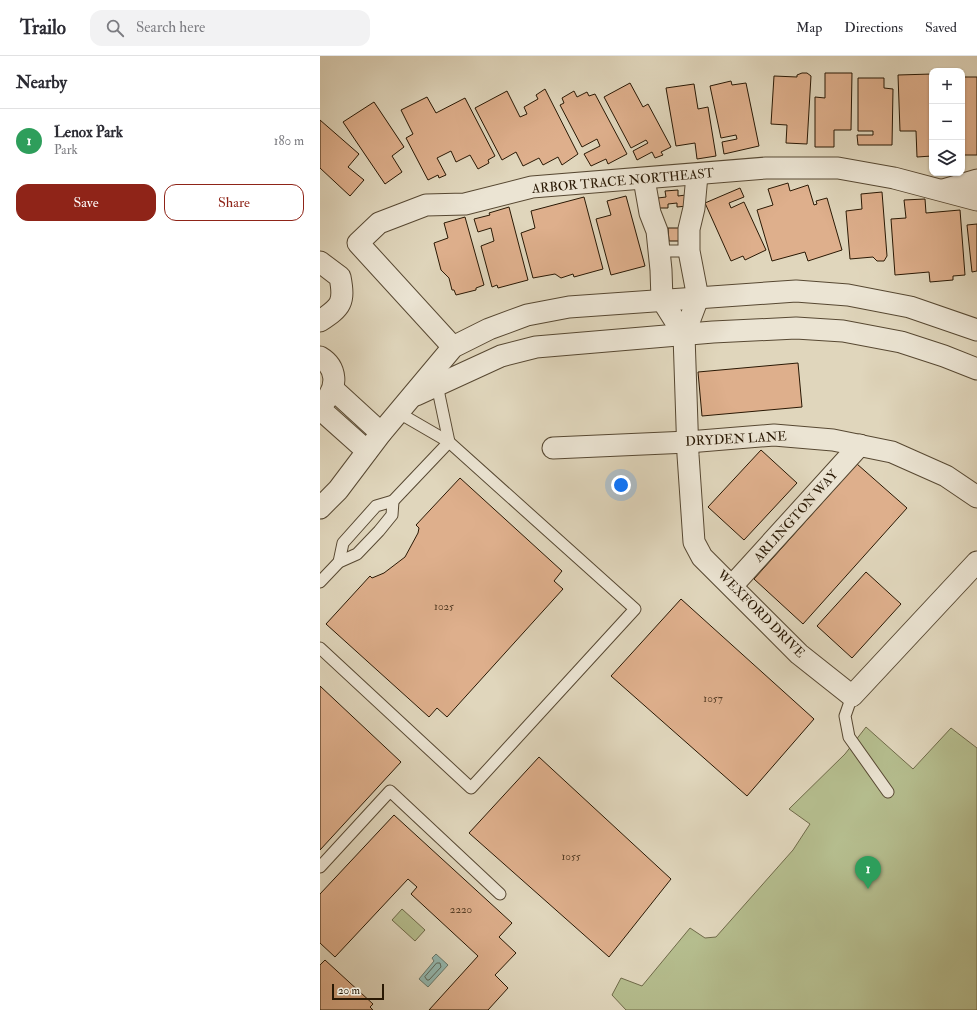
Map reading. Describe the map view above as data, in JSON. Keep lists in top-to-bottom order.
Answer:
{
  "streets": {
    "street": [
      "ARBOR TRACE NORTHEAST",
      "DRYDEN LANE",
      "ARLINGTON WAY",
      "WEXFORD DRIVE"
    ]
  },
  "crossings": [
    ["DRYDEN LANE", "ARLINGTON WAY"],
    ["DRYDEN LANE", "WEXFORD DRIVE"],
    ["ARLINGTON WAY", "WEXFORD DRIVE"]
  ],
  "house_numbers": [
    "1025",
    "1057",
    "1055",
    "2220"
  ],
  "scale_bar": "20 m",
  "page": {
    "header": "Trailo",
    "search": "Search here",
    "nav": ["Map", "Directions", "Saved"],
    "heading": "Nearby",
    "map_buttons": ["+", "−"],
    "list": [
      {
        "mark": "1",
        "name": "Lenox Park",
        "note": "Park",
        "value": "180 m"
      }
    ],
    "buttons": ["Save", "Share"],
    "pins": "1",
    "scale": "20 m"
  }
}
